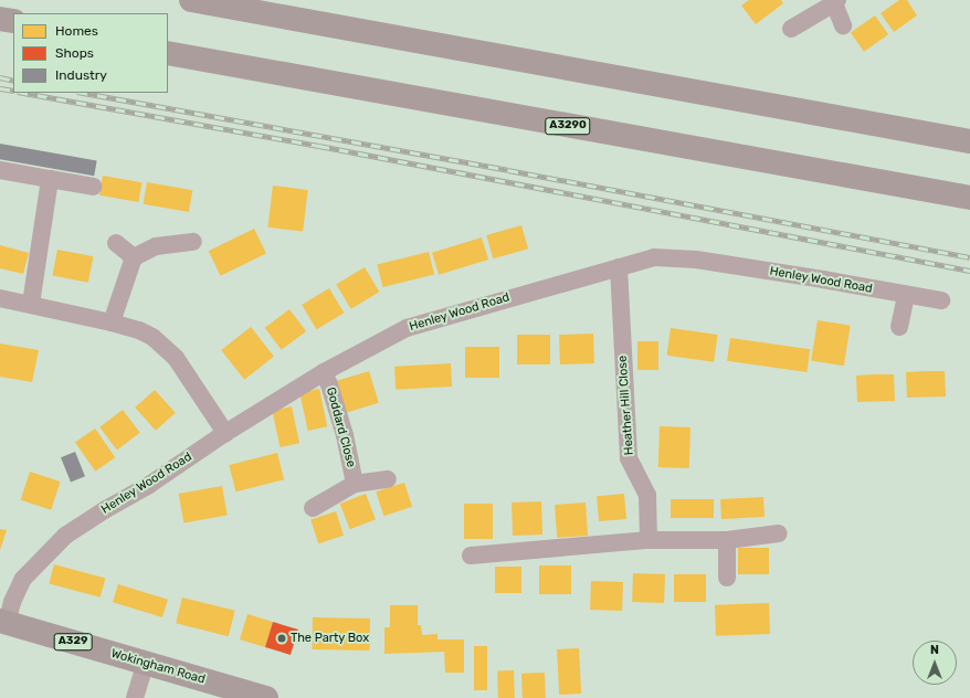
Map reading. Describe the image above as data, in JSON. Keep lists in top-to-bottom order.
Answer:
{
  "streets": {
    "main road": ["A3290", "A329", "Wokingham Road"],
    "street": ["Henley Wood Road", "Heather Hill Close", "Goddard Close"]
  },
  "crossings": [
    ["Henley Wood Road", "Heather Hill Close"],
    ["Henley Wood Road", "Goddard Close"],
    ["Henley Wood Road", "Wokingham Road"]
  ],
  "places": ["The Party Box"],
  "legend": ["Homes", "Shops", "Industry"],
  "north": "top"
}
